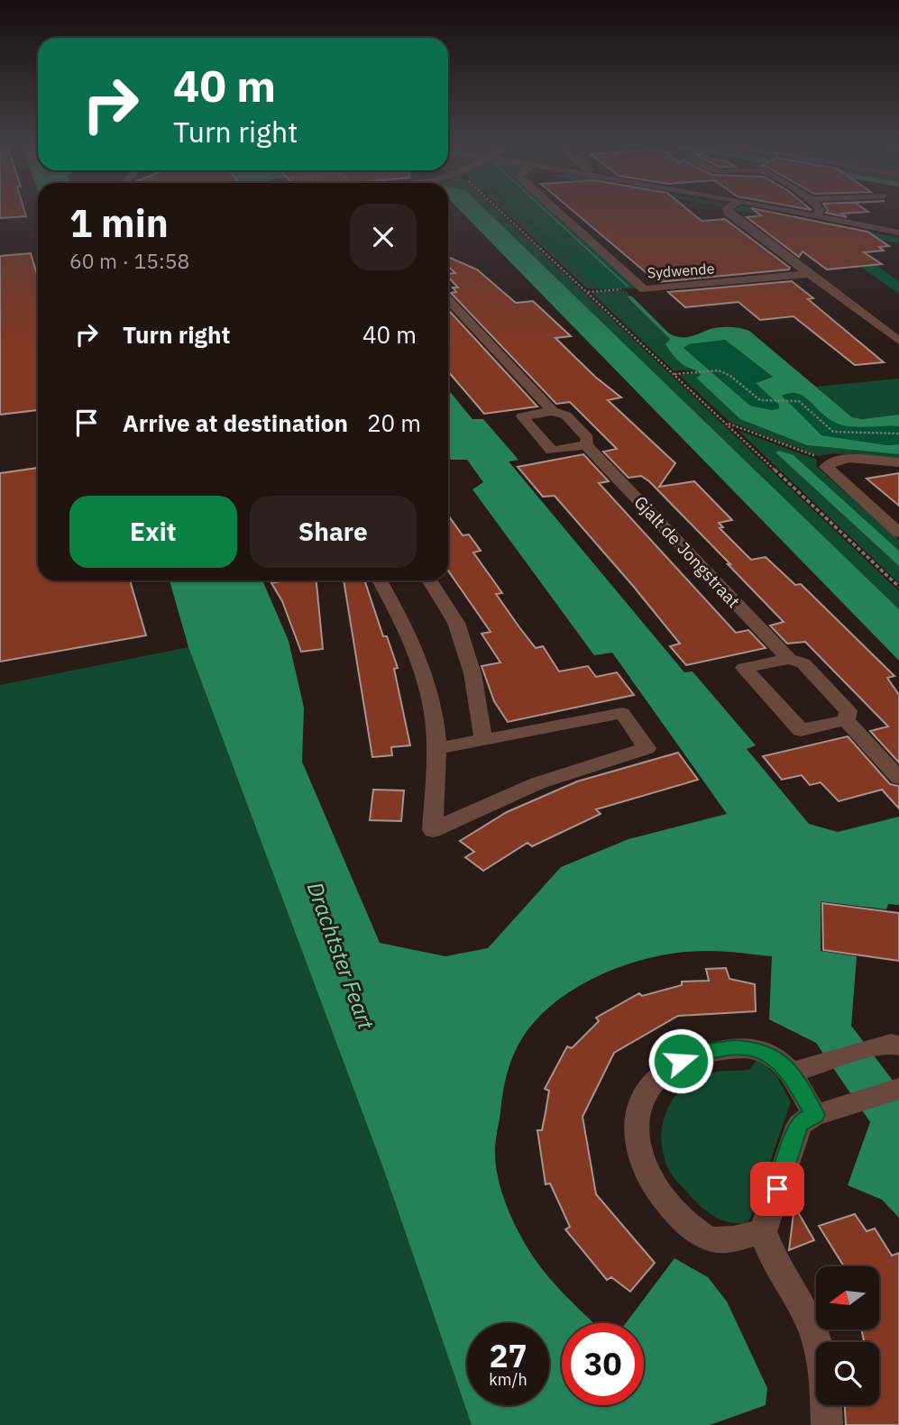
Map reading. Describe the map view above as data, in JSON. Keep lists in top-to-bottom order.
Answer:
{
  "streets": {
    "street": ["Sydwende", "Gjalt de Jongstraat"]
  },
  "water": ["Drachtster Feart"],
  "north": "left",
  "page": {
    "turn": ["40 m", "Turn right"],
    "heading": ["1 min", "60 m · 15:58"],
    "list": [
      {
        "name": "Turn right",
        "value": "40 m"
      },
      {
        "name": "Arrive at destination",
        "value": "20 m"
      }
    ],
    "buttons": ["Exit", "Share"],
    "speed": "27 km/h",
    "limit": "30"
  }
}
